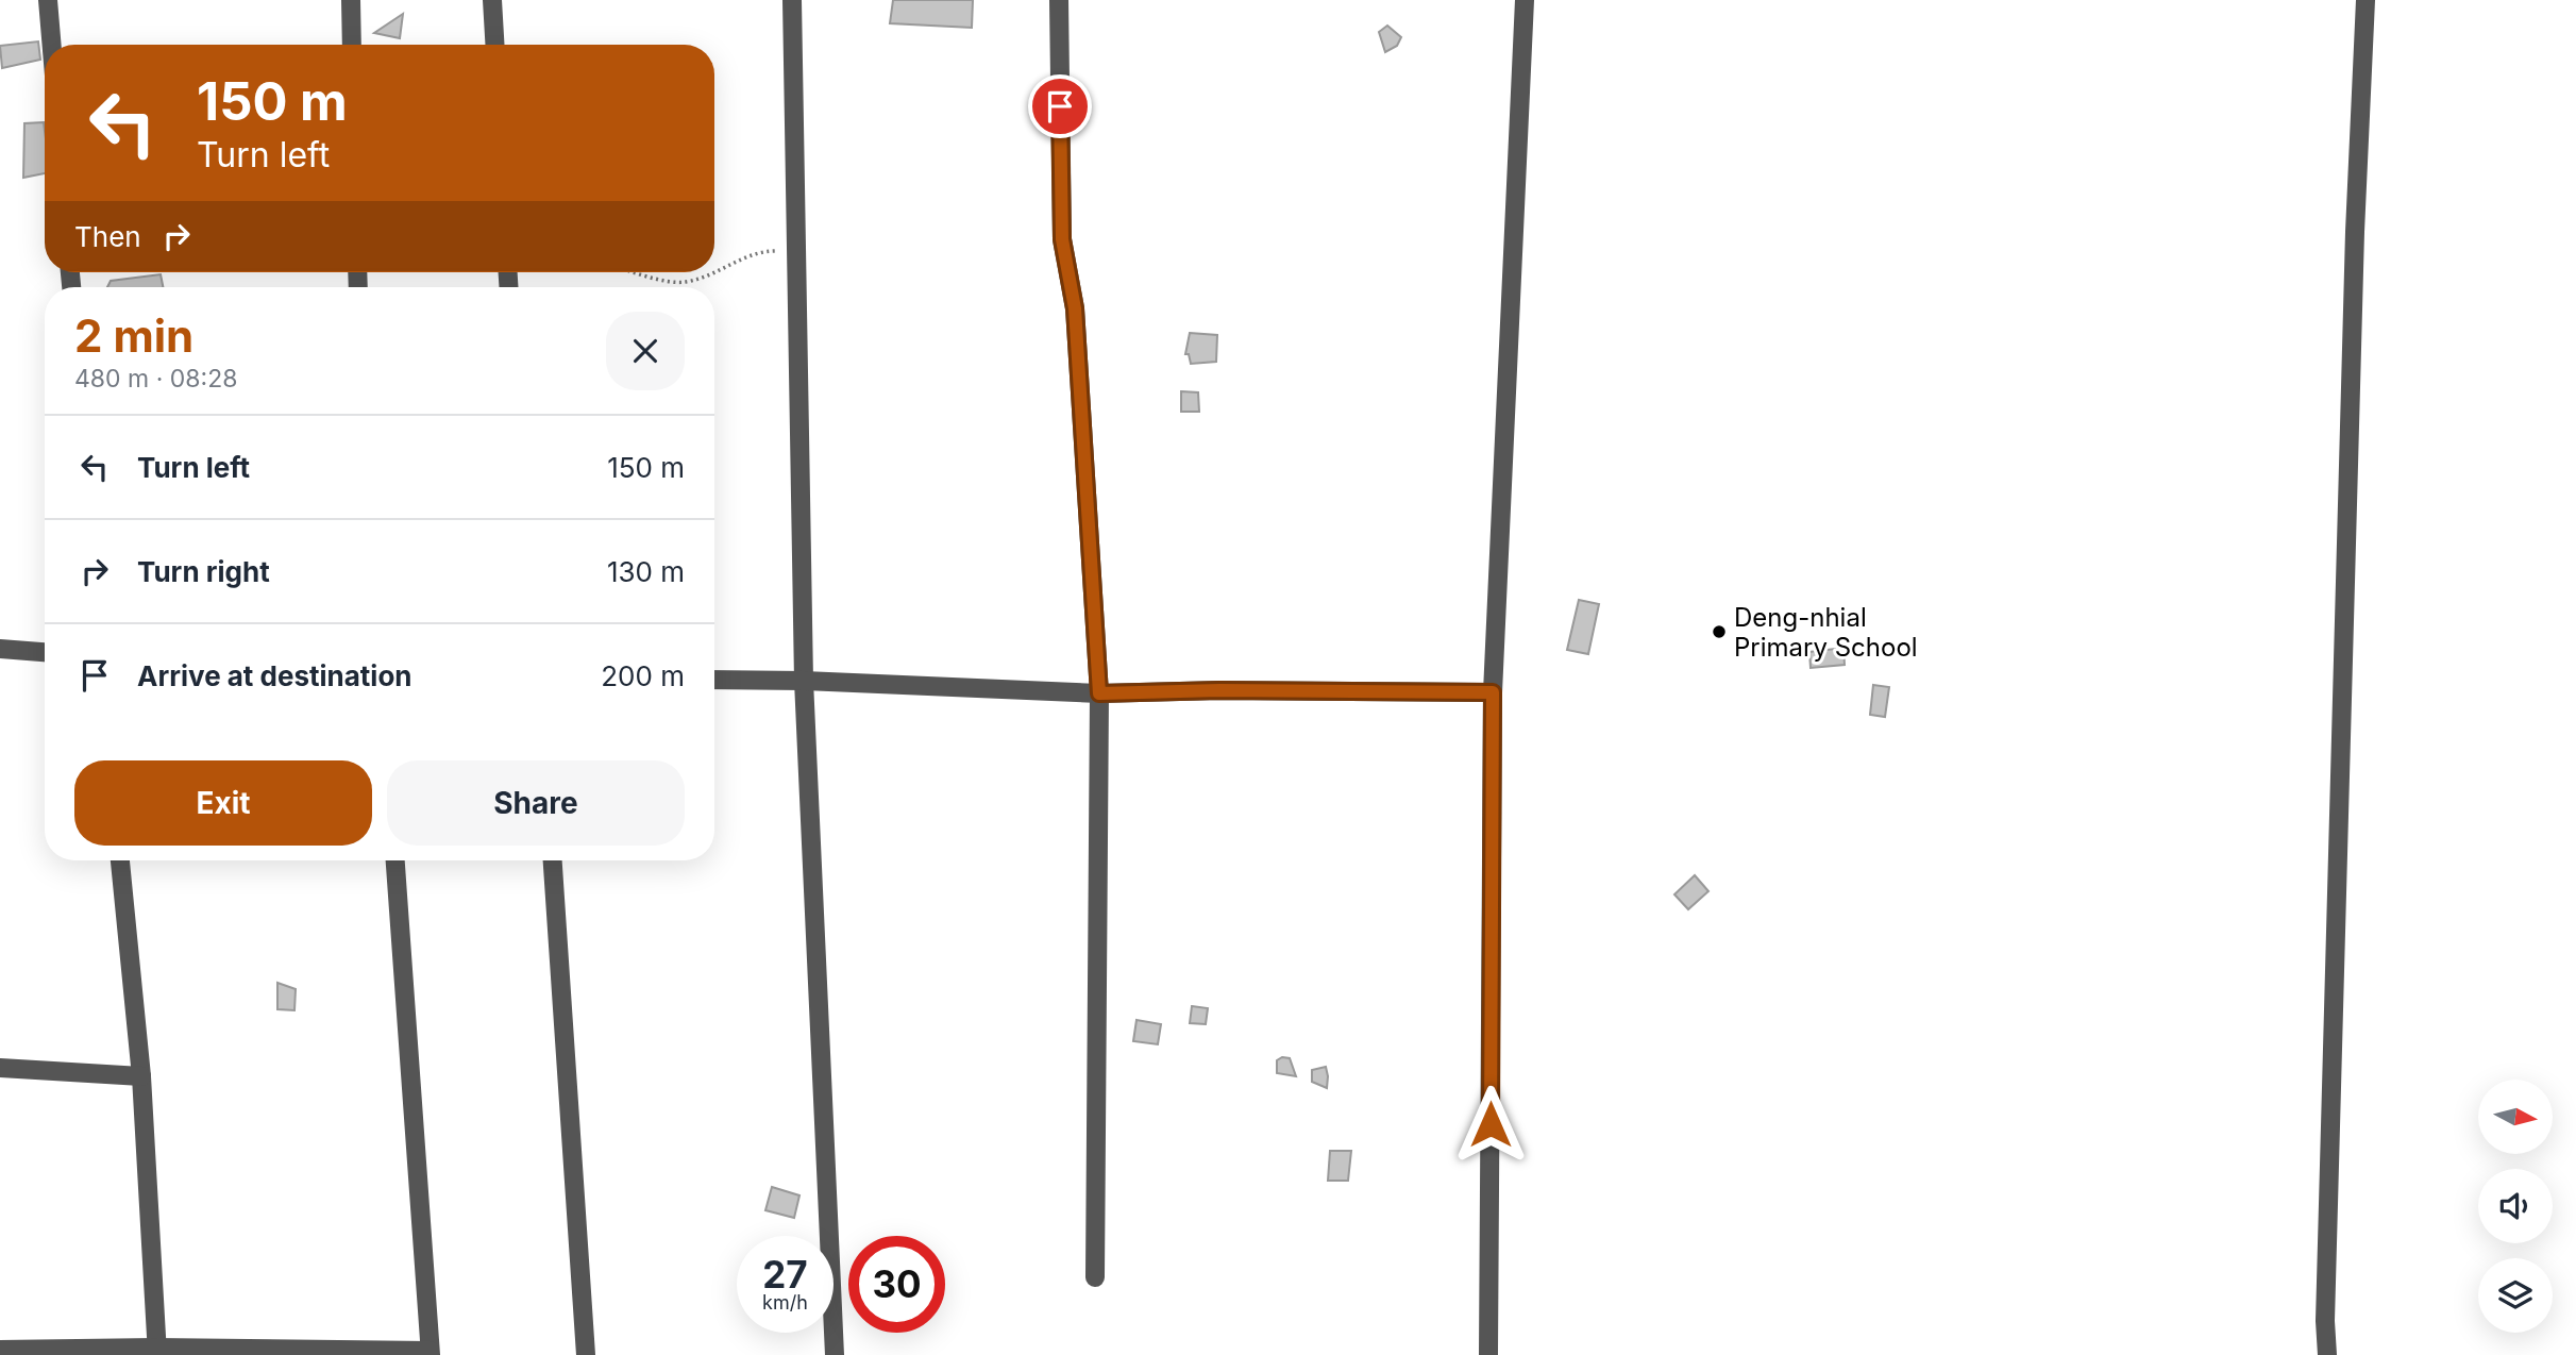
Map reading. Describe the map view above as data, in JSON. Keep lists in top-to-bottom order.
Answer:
{
  "places": ["Deng-nhial Primary School"],
  "north": "right",
  "page": {
    "turn": ["150 m", "Turn left"],
    "then": "Then",
    "heading": ["2 min", "480 m · 08:28"],
    "list": [
      {
        "name": "Turn left",
        "value": "150 m"
      },
      {
        "name": "Turn right",
        "value": "130 m"
      },
      {
        "name": "Arrive at destination",
        "value": "200 m"
      }
    ],
    "buttons": ["Exit", "Share"],
    "speed": "27 km/h",
    "limit": "30"
  }
}
